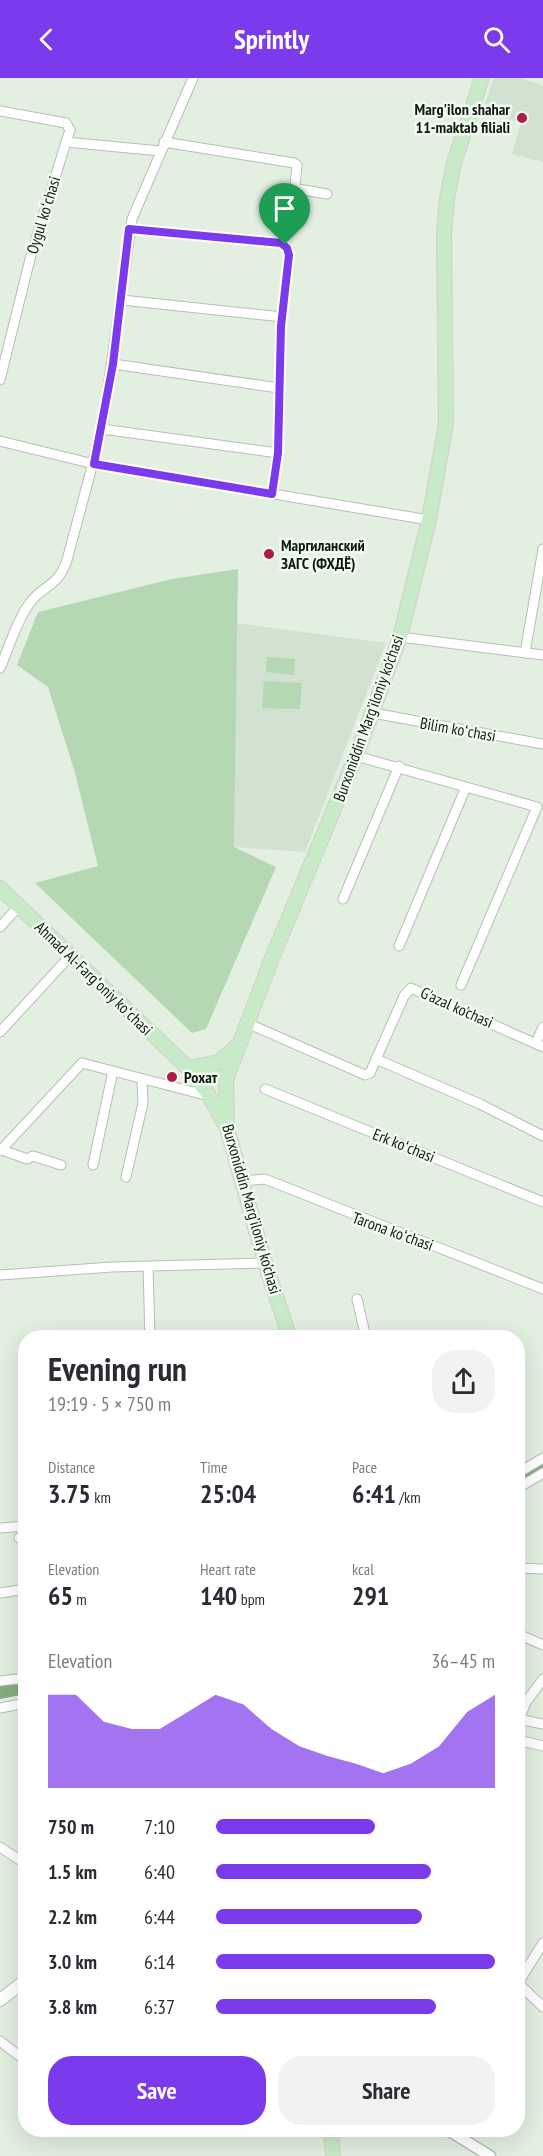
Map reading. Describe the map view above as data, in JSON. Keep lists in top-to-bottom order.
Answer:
{
  "streets": {
    "main road": ["Burxoniddin Marg’iloniy ko’chasi", "Ahmad Al-Fargʻoniy koʻchasi"],
    "street": [
      "Oygul koʻchasi",
      "Bilim koʻchasi",
      "G'azal ko'chasi",
      "Erk koʻchasi",
      "Tarona koʻchasi"
    ]
  },
  "crossings": [
    ["Burxoniddin Marg’iloniy ko’chasi", "Bilim koʻchasi"],
    ["Burxoniddin Marg’iloniy ko’chasi", "Ahmad Al-Fargʻoniy koʻchasi"],
    ["Burxoniddin Marg’iloniy ko’chasi", "Tarona koʻchasi"]
  ],
  "places": ["Marg'ilon shahar 11-maktab filiali", "Маргиланский ЗАГС (ФХДЁ)", "Рохат"],
  "page": {
    "header": "Sprintly",
    "heading": ["Evening run", "19:19 · 5 × 750 m"],
    "stats": [
      ["Distance", "3.75 km"],
      ["Time", "25:04"],
      ["Pace", "6:41 /km"],
      ["Elevation", "65 m"],
      ["Heart rate", "140 bpm"],
      ["kcal", "291"]
    ],
    "chart": ["Elevation", "36–45 m"],
    "list": [
      {
        "name": "750 m",
        "note": "7:10"
      },
      {
        "name": "1.5 km",
        "note": "6:40"
      },
      {
        "name": "2.2 km",
        "note": "6:44"
      },
      {
        "name": "3.0 km",
        "note": "6:14"
      },
      {
        "name": "3.8 km",
        "note": "6:37"
      }
    ],
    "buttons": ["Save", "Share"]
  }
}
